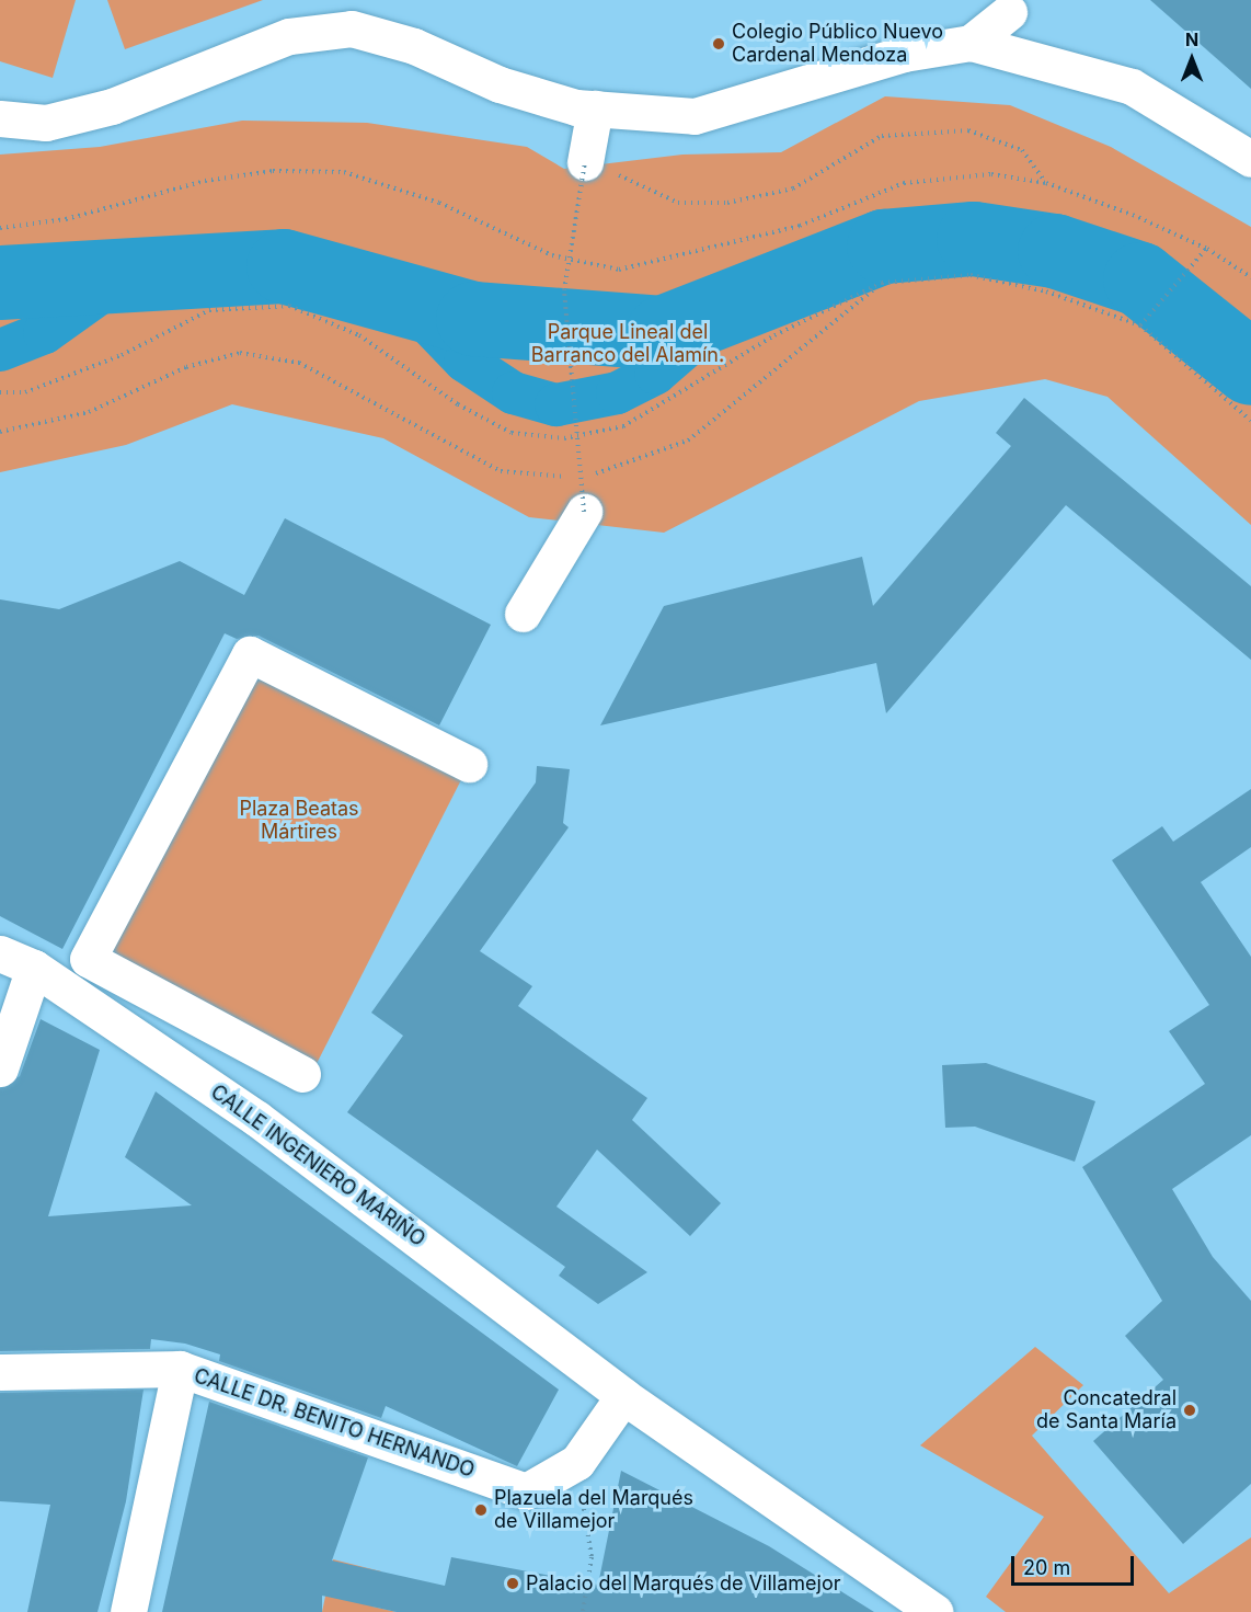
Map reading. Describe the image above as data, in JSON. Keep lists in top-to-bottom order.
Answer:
{
  "streets": {
    "street": ["CALLE INGENIERO MARIÑO", "CALLE DR. BENITO HERNANDO"]
  },
  "crossings": [
    ["CALLE INGENIERO MARIÑO", "CALLE DR. BENITO HERNANDO"]
  ],
  "parks": ["Parque Lineal del Barranco del Alamín.", "Plaza Beatas Mártires"],
  "places": [
    "Colegio Público Nuevo Cardenal Mendoza",
    "Concatedral de Santa María",
    "Plazuela del Marqués de Villamejor",
    "Palacio del Marqués de Villamejor"
  ],
  "scale_bar": "20 m",
  "north": "top"
}
